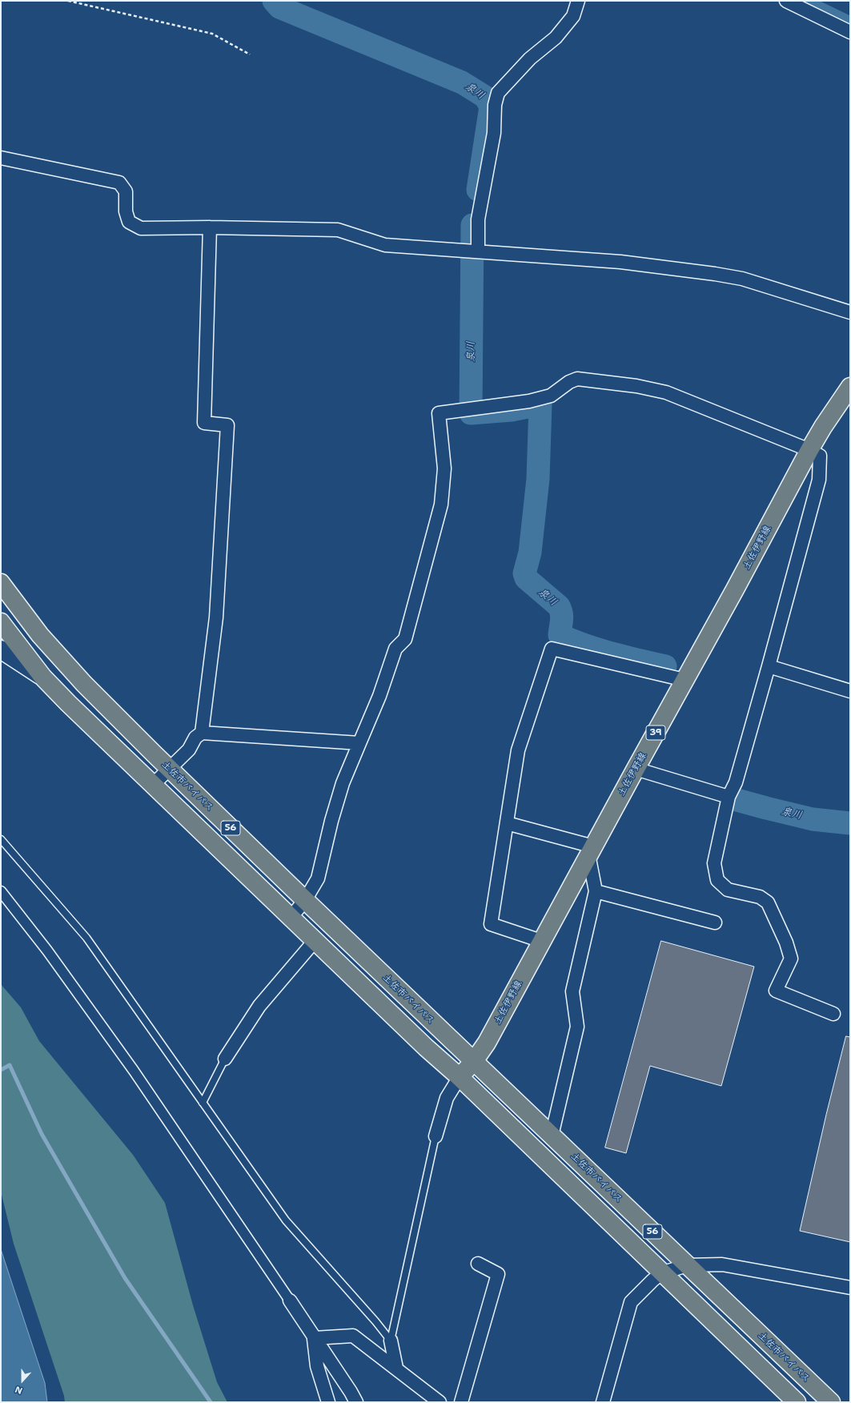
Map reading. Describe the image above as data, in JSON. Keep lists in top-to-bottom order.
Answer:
{
  "streets": {
    "main road": [
      "土佐伊野線",
      "39",
      "土佐市バイパス",
      "56"
    ]
  },
  "crossings": [
    ["土佐伊野線", "土佐市バイパス"],
    ["土佐伊野線", "56"]
  ],
  "water": ["泉川"],
  "north": "bottom"
}
